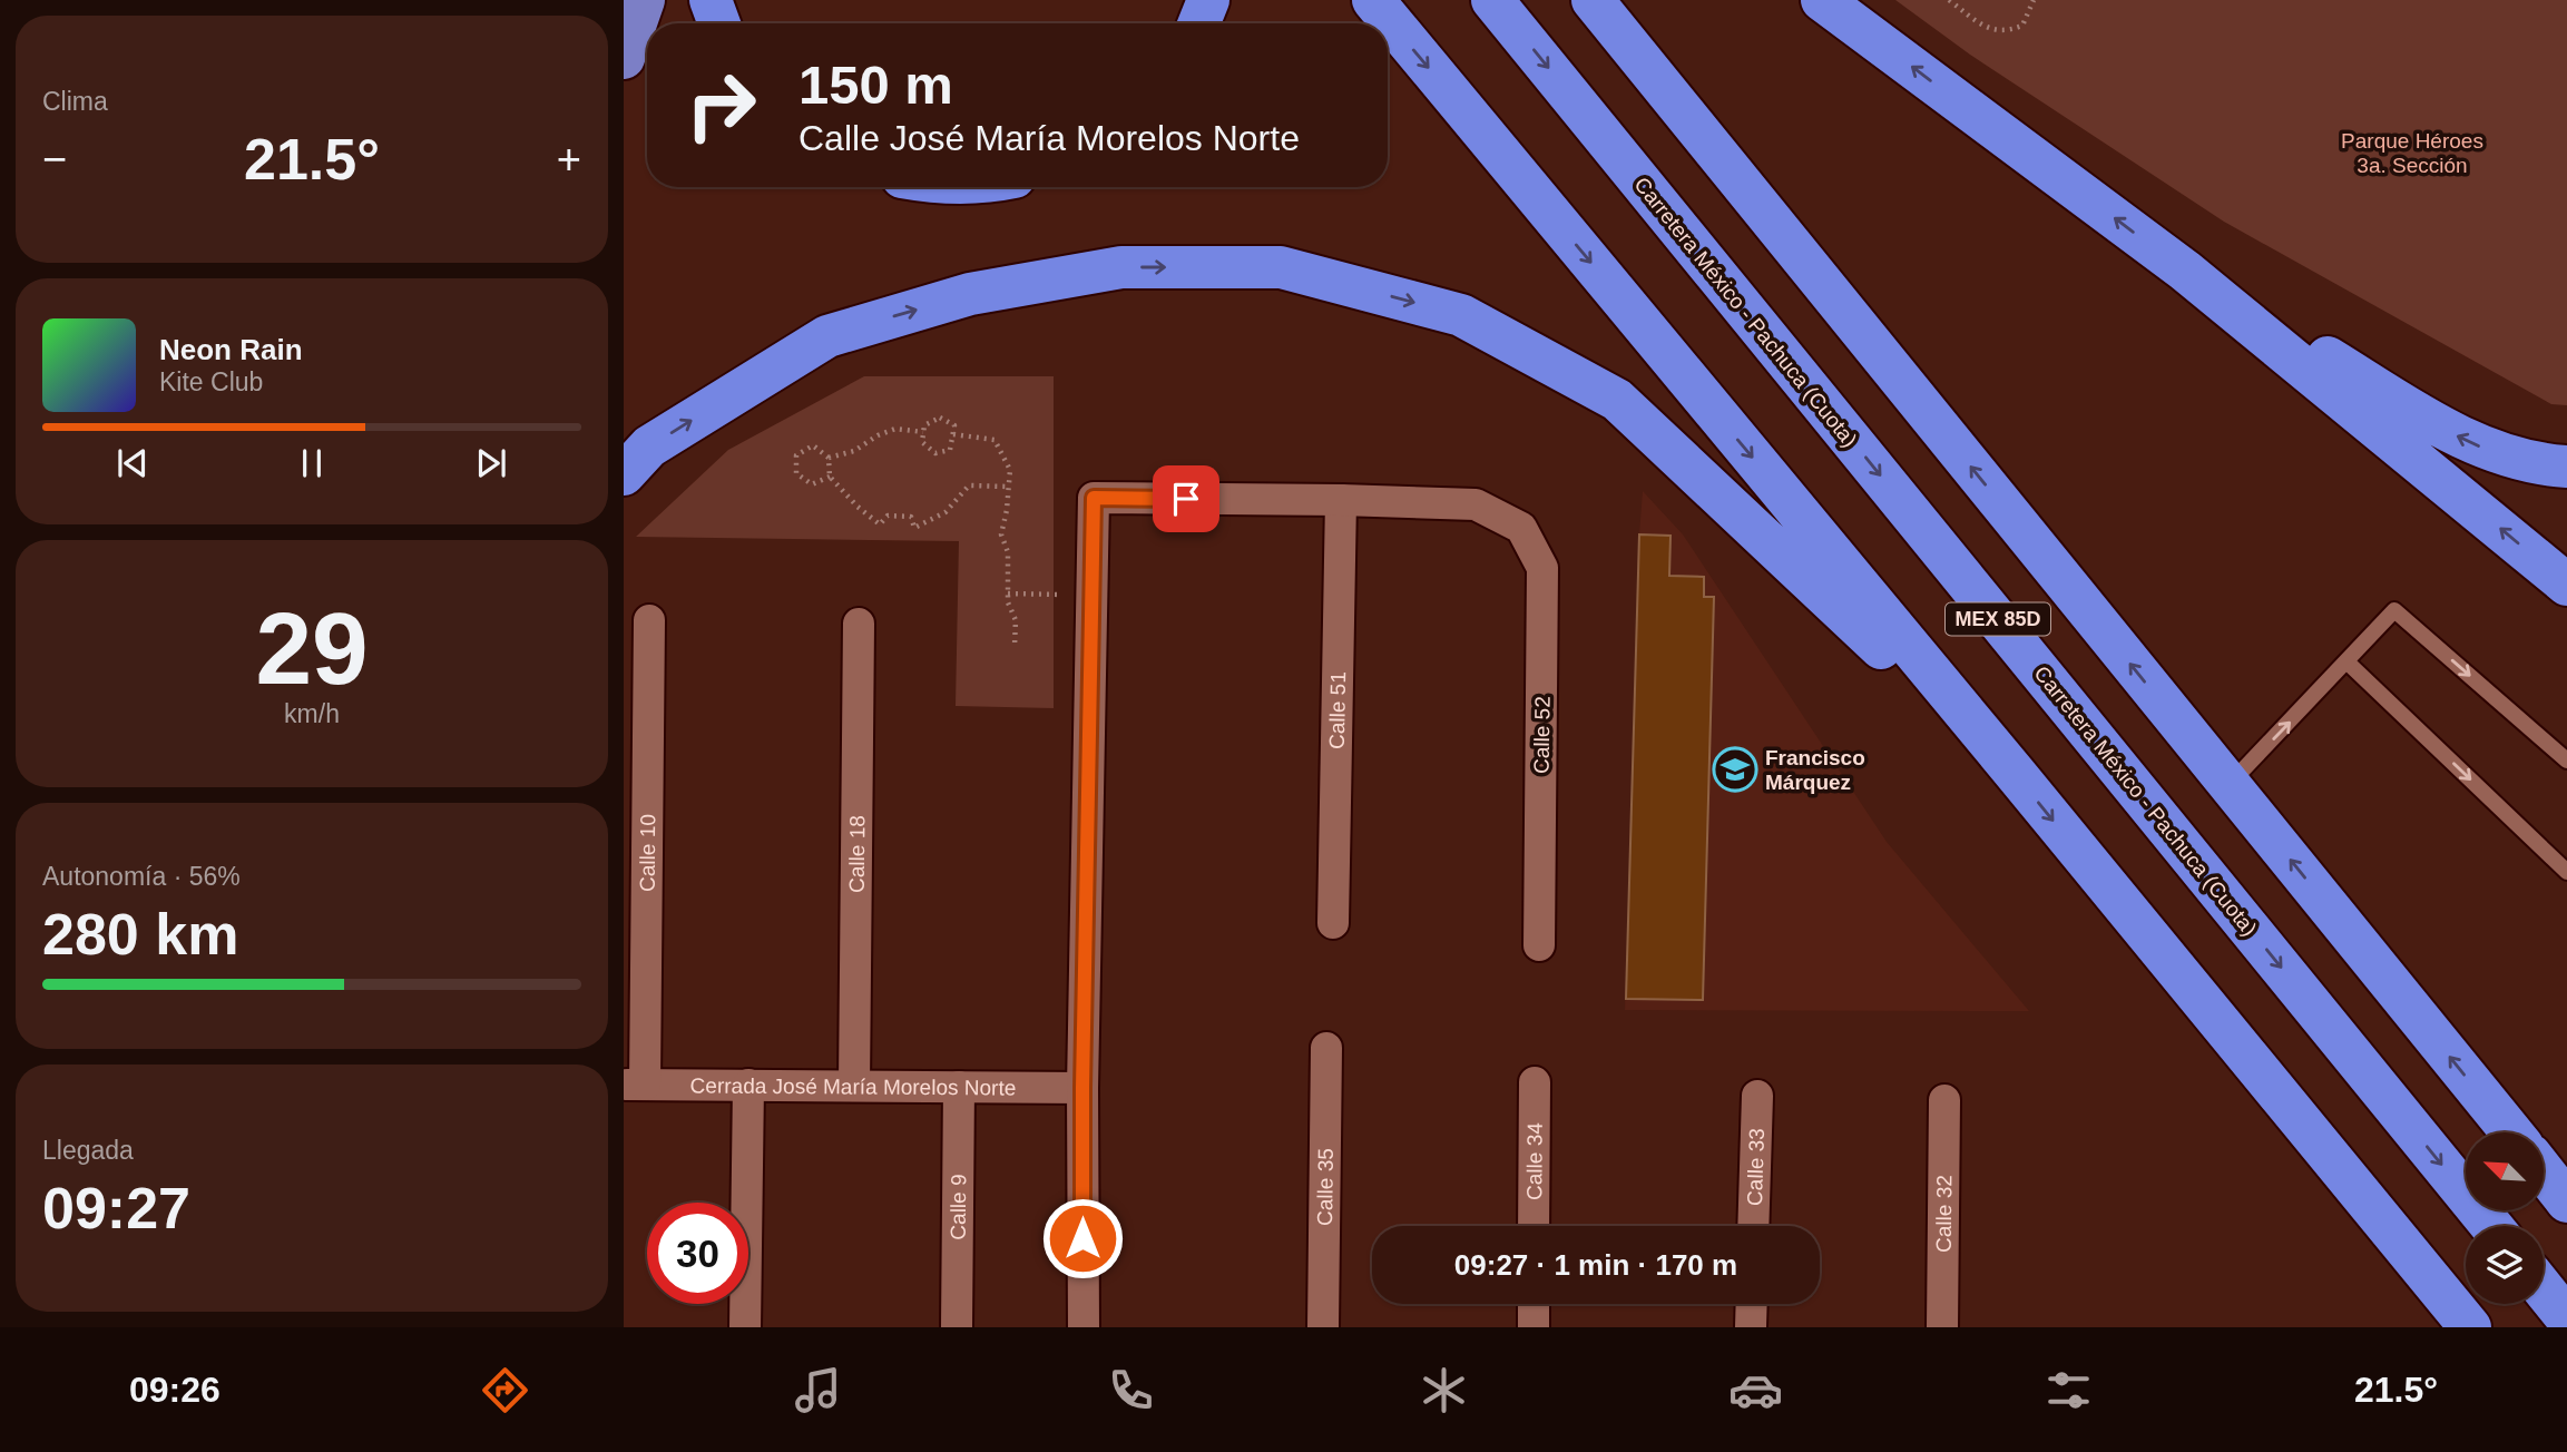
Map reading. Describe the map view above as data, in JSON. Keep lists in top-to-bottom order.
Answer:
{
  "streets": {
    "highway": ["Carretera México - Pachuca (Cuota)", "MEX 85D"],
    "street": [
      "Calle 51",
      "Calle 52",
      "Calle 10",
      "Calle 18",
      "Cerrada José María Morelos Norte",
      "Calle 34",
      "Calle 33",
      "Calle 35",
      "Calle 9",
      "Calle 32"
    ]
  },
  "crossings": [
    ["Calle 51", "Calle 52"],
    ["Calle 10", "Cerrada José María Morelos Norte"],
    ["Calle 18", "Cerrada José María Morelos Norte"],
    ["Cerrada José María Morelos Norte", "Calle 9"]
  ],
  "parks": ["Parque Héroes 3a. Sección"],
  "places": {
    "school or university": ["Francisco Márquez"]
  },
  "north": "top left",
  "page": {
    "tile": [
      "Clima",
      ["29", "km/h"],
      ["Autonomía · 56%", "280 km"],
      ["Llegada", "09:27"]
    ],
    "turn": ["150 m", "Calle José María Morelos Norte"],
    "heat": ["−", "21.5°", "+"],
    "song": ["Neon Rain", "Kite Club"],
    "limit": "30",
    "trip": "09:27 · 1 min · 170 m",
    "tabs": ["09:26", "21.5°"]
  }
}
